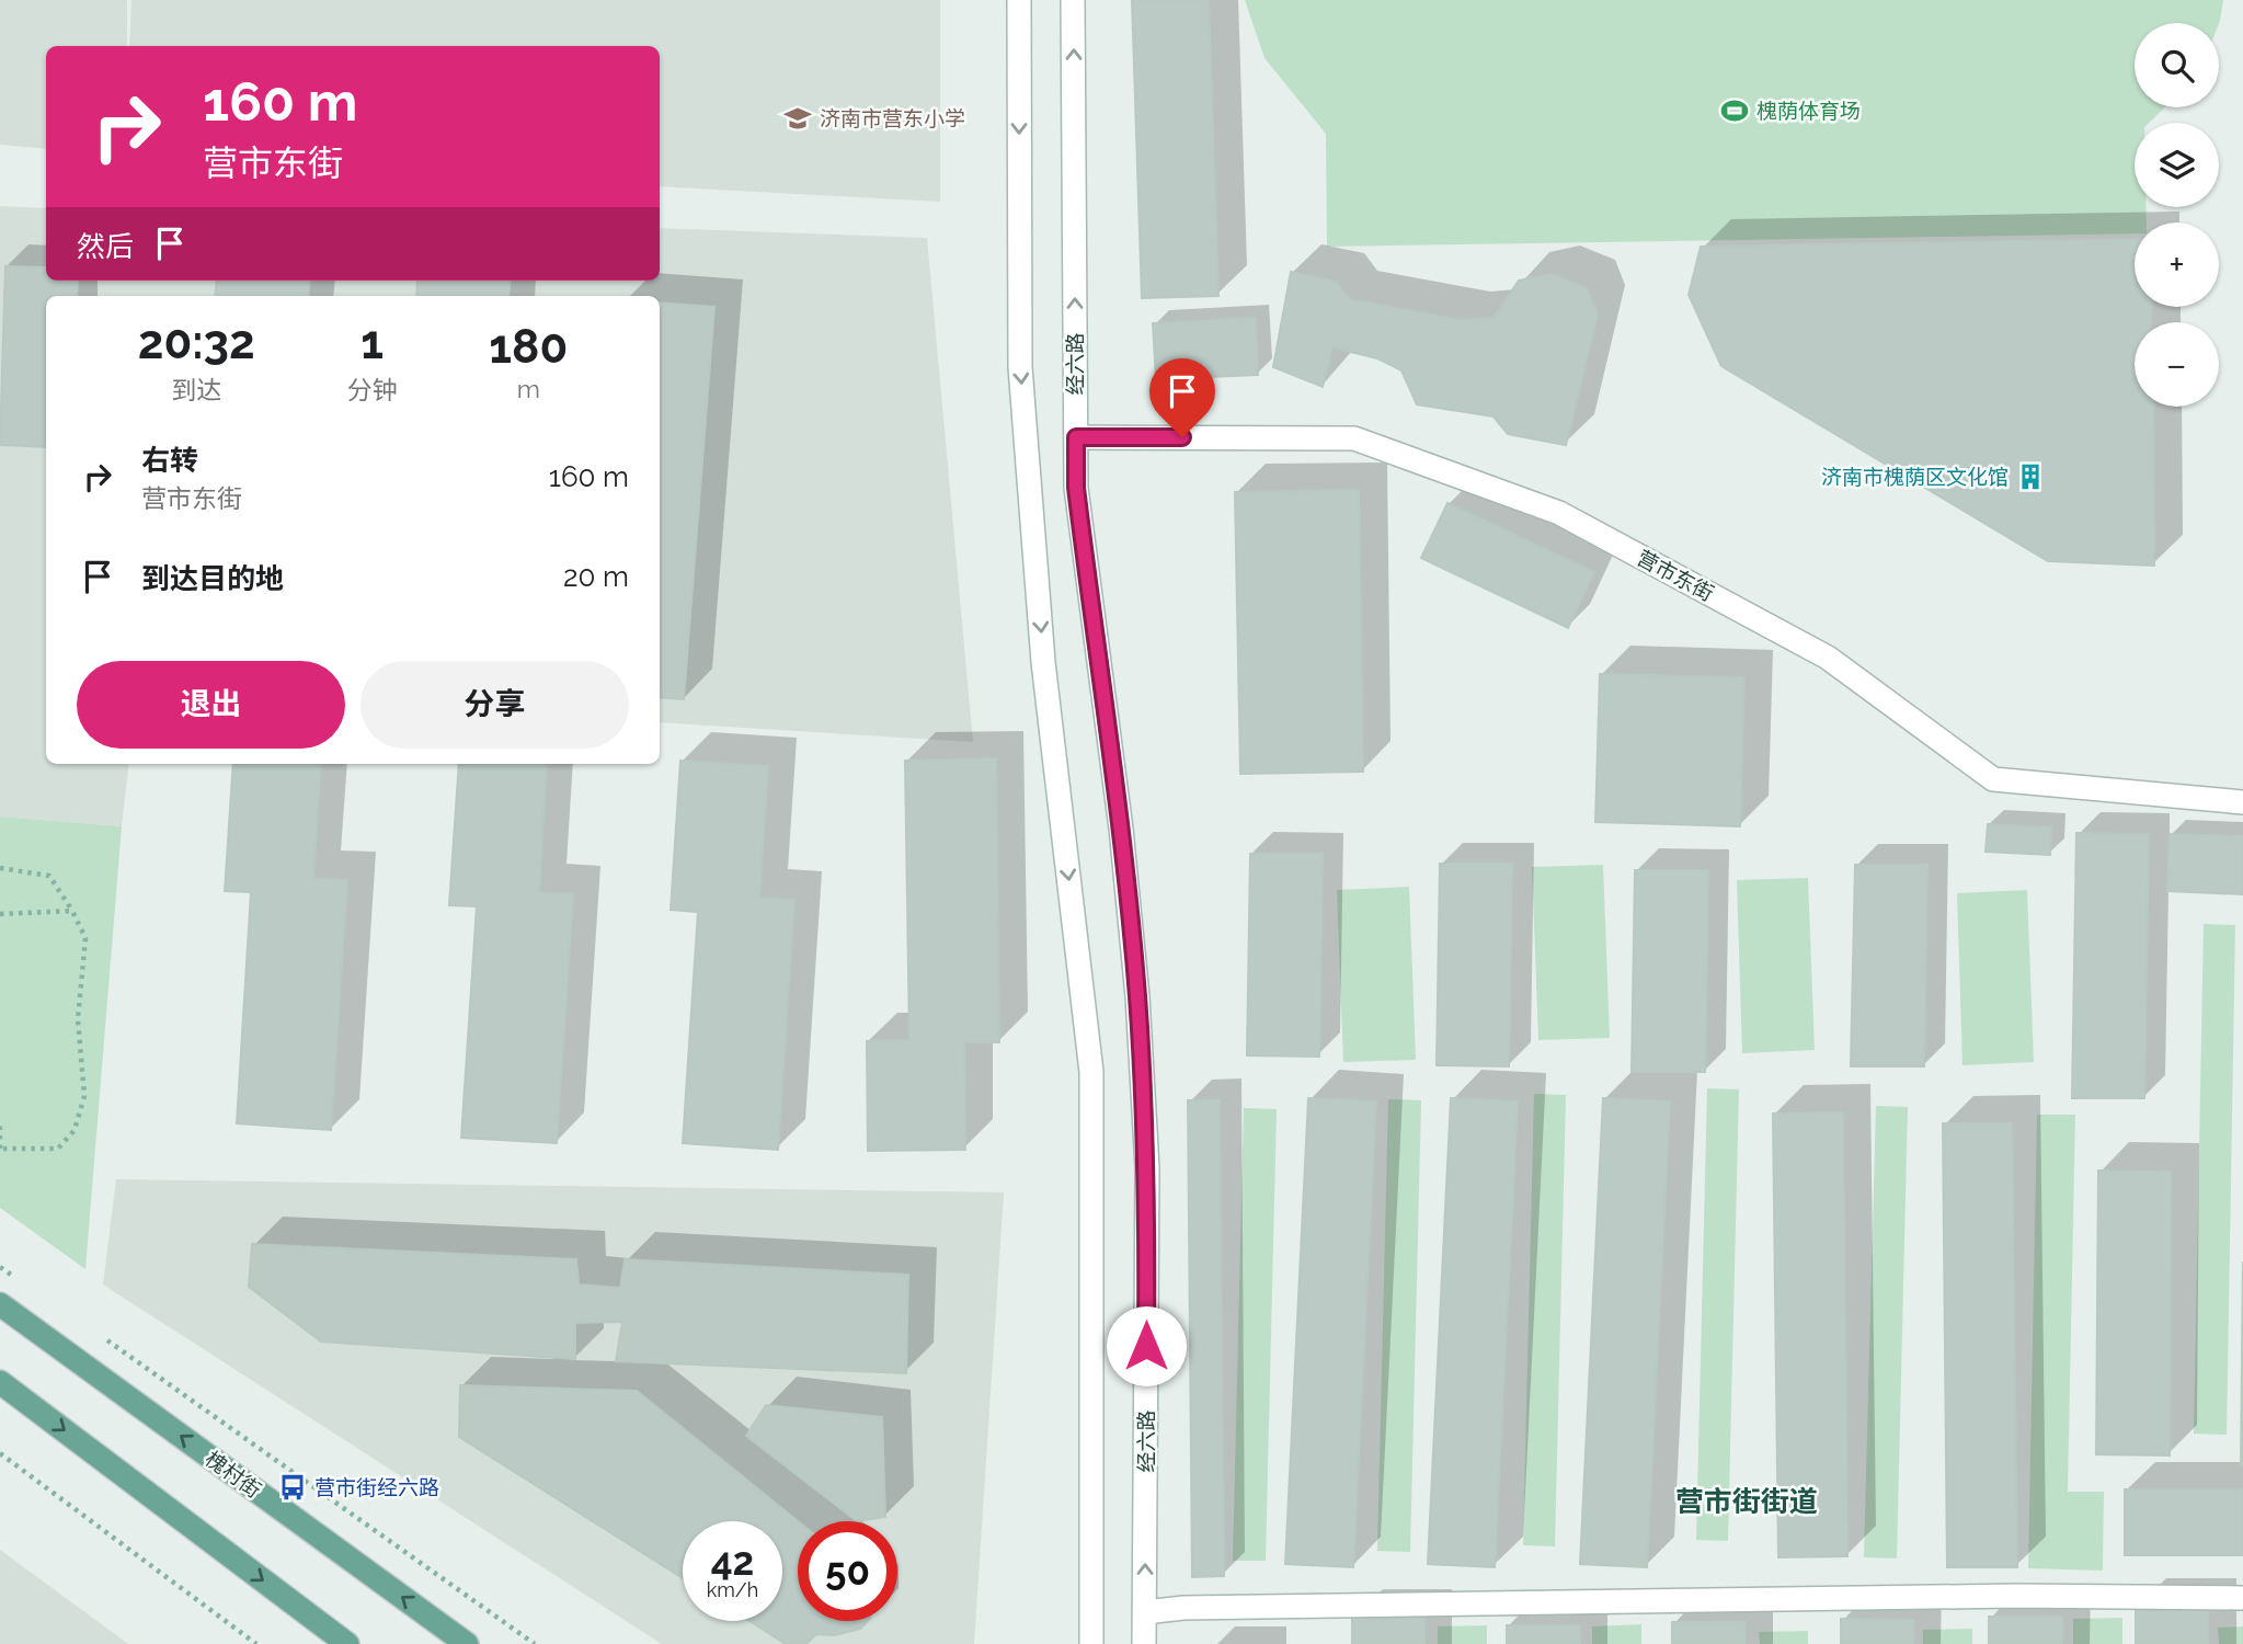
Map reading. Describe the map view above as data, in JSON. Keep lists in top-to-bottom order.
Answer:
{
  "streets": {
    "main road": ["经六路", "营市东街", "槐村街"]
  },
  "crossings": [
    ["经六路", "营市东街"]
  ],
  "districts": ["营市街街道"],
  "places": {
    "sports": ["槐荫体育场"],
    "school or university": ["济南市营东小学"],
    "building": ["济南市槐荫区文化馆"],
    "bus stop": ["营市街经六路"]
  },
  "page": {
    "map_buttons": ["+", "−"],
    "turn": ["160 m", "营市东街"],
    "then": "然后",
    "eta": [
      "20:32",
      "到达",
      "1",
      "分钟",
      "180",
      "m"
    ],
    "list": [
      {
        "name": "右转",
        "note": "营市东街",
        "value": "160 m"
      },
      {
        "name": "到达目的地",
        "value": "20 m"
      }
    ],
    "buttons": ["退出", "分享"],
    "speed": "42 km/h",
    "limit": "50"
  }
}
